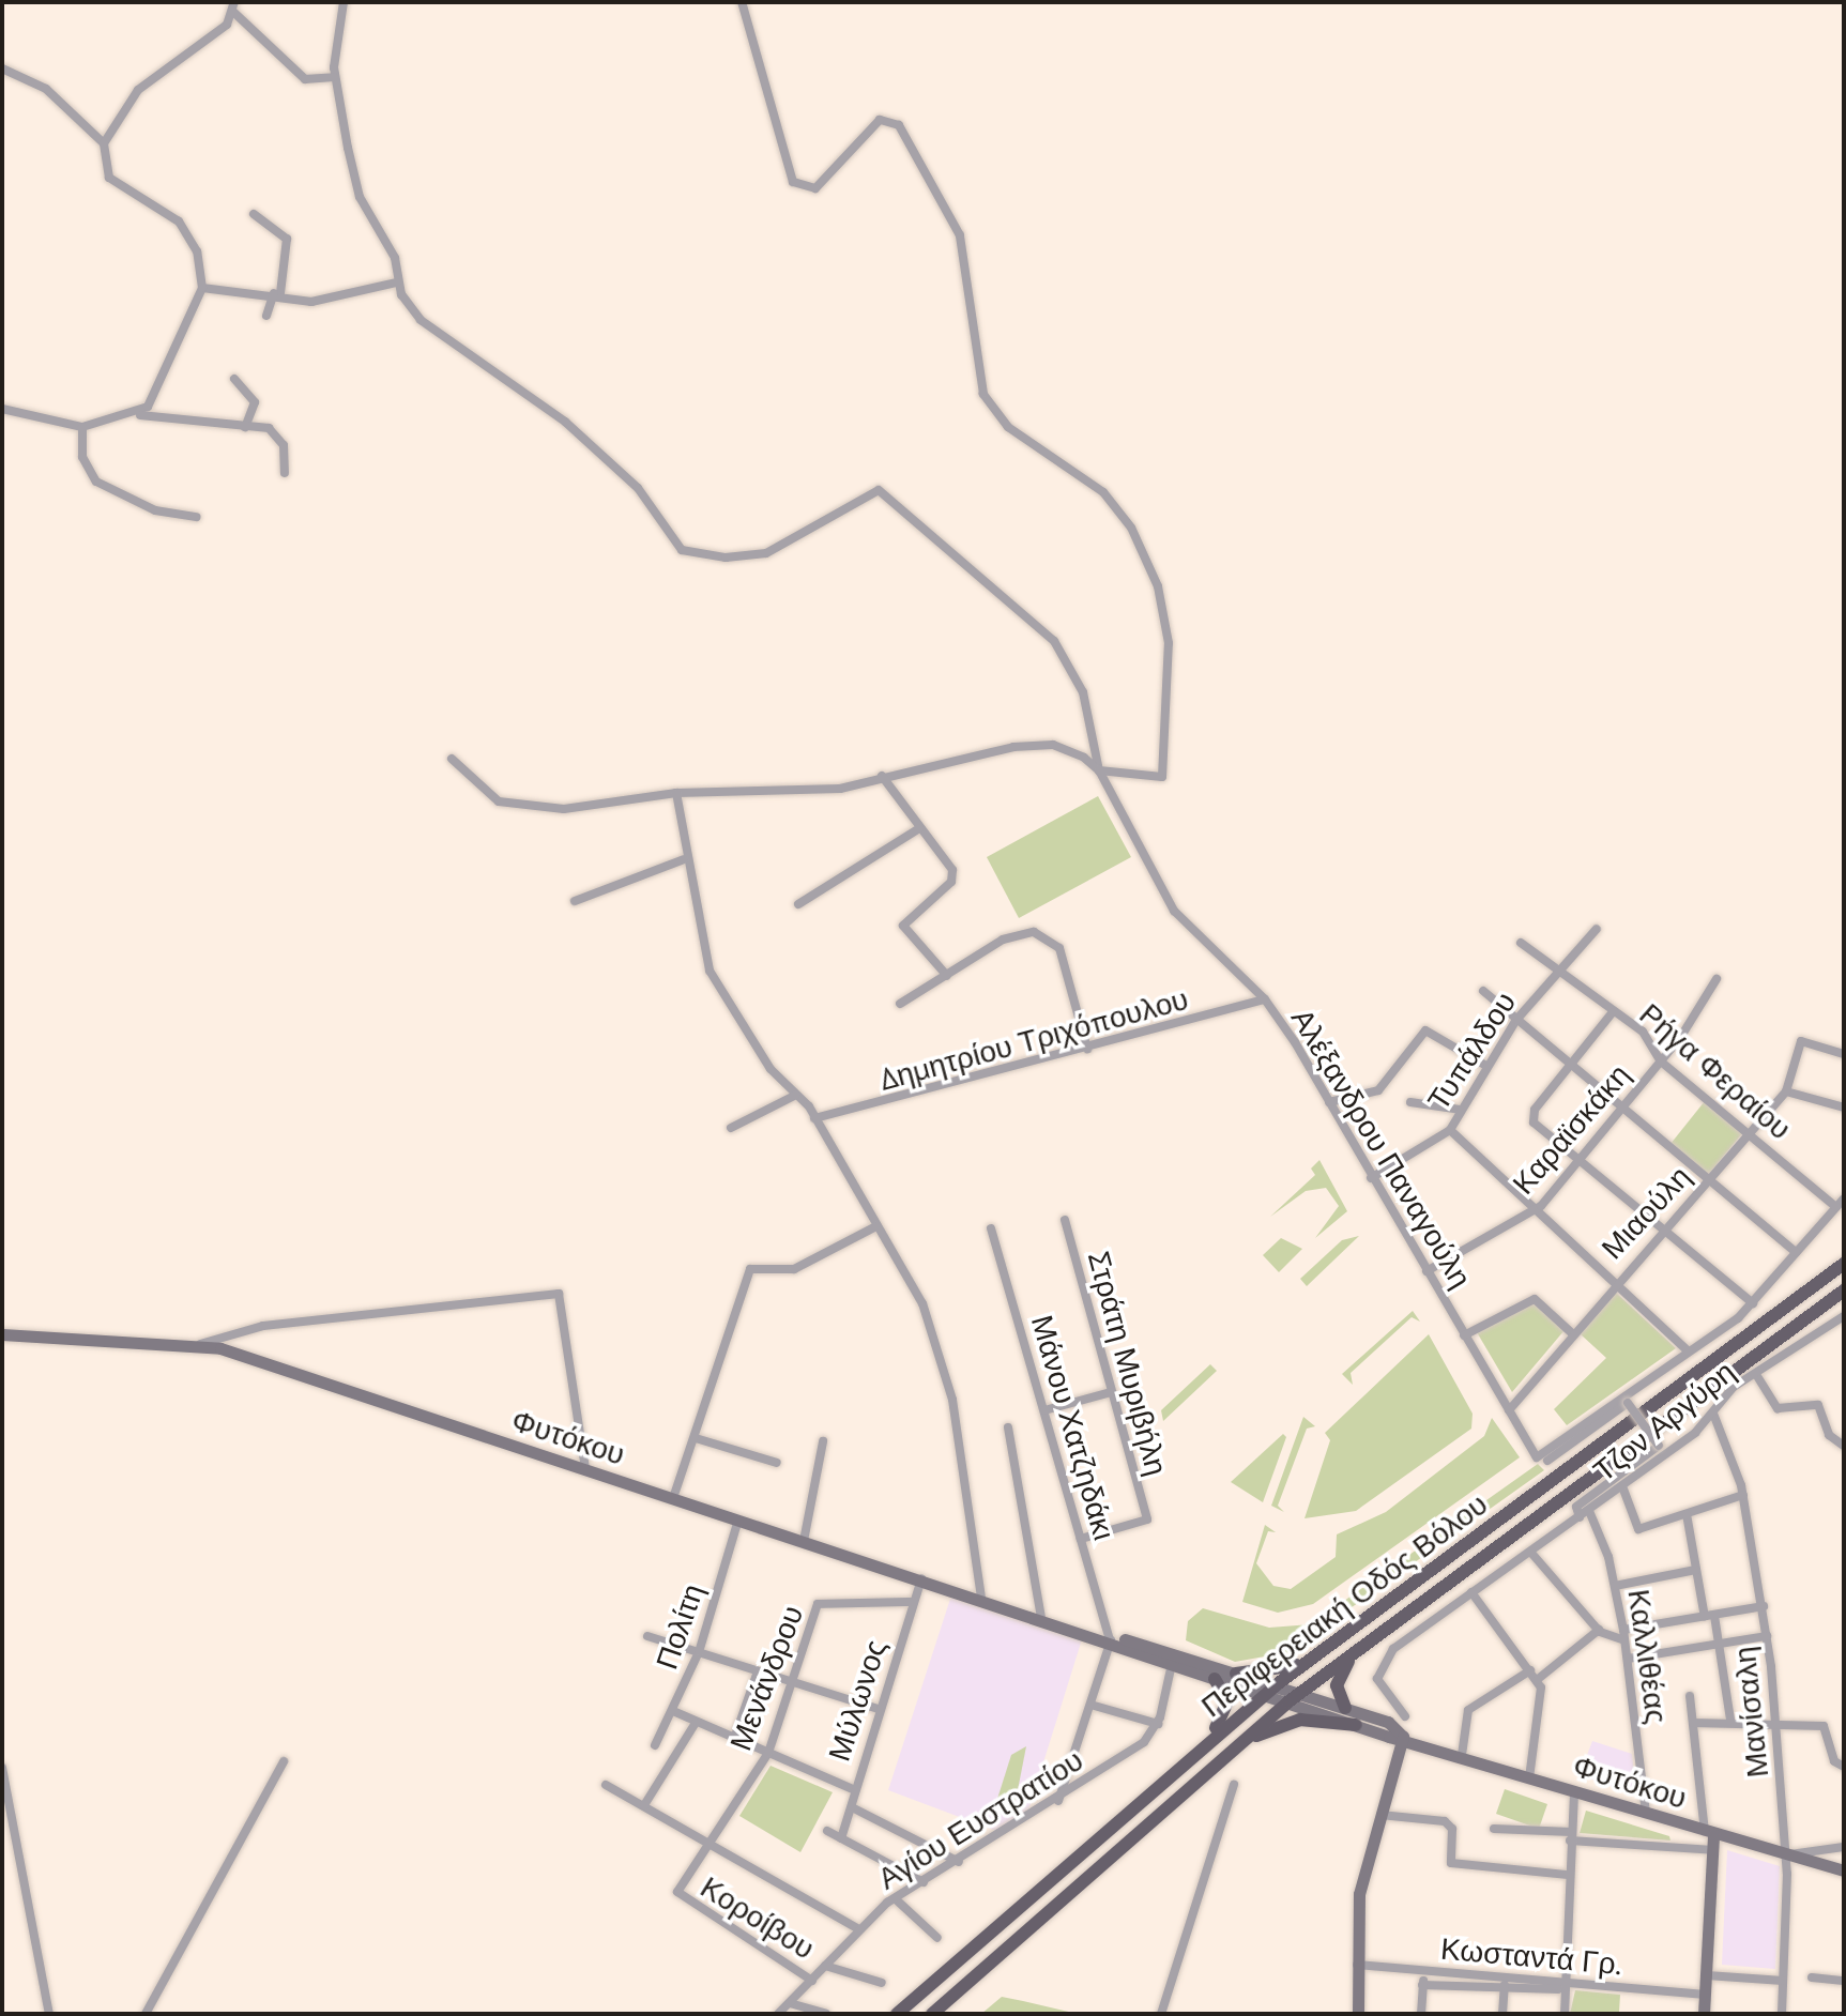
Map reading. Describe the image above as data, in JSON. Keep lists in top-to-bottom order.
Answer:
{
  "streets": {
    "main road": ["Περιφερειακή Οδός Βόλου"],
    "street": [
      "Δημητρίου Τριχόπουλου",
      "Τυπάλδου",
      "Ρήγα Φεραίου",
      "Καραϊσκάκη",
      "Αλέξανδρου Παναγούλη",
      "Μιαούλη",
      "Στράτη Μυριβήλη",
      "Τζον Αργύρη",
      "Μάνου Χατζηδάκι",
      "Φυτόκου",
      "Πολίτη",
      "Καλλιθέας",
      "Μενάνδρου",
      "Μύλωνος",
      "Μανίσαλη",
      "Αγίου Ευστρατίου",
      "Κοροίβου",
      "Κωσταντά Γρ."
    ]
  },
  "crossings": [
    ["Δημητρίου Τριχόπουλου", "Αλέξανδρου Παναγούλη"],
    ["Τυπάλδου", "Ρήγα Φεραίου"],
    ["Τυπάλδου", "Αλέξανδρου Παναγούλη"],
    ["Ρήγα Φεραίου", "Καραϊσκάκη"],
    ["Ρήγα Φεραίου", "Μιαούλη"],
    ["Καραϊσκάκη", "Αλέξανδρου Παναγούλη"],
    ["Αλέξανδρου Παναγούλη", "Μιαούλη"],
    ["Στράτη Μυριβήλη", "Μάνου Χατζηδάκι"],
    ["Τζον Αργύρη", "Καλλιθέας"],
    ["Τζον Αργύρη", "Μανίσαλη"],
    ["Μάνου Χατζηδάκι", "Φυτόκου"],
    ["Φυτόκου", "Περιφερειακή Οδός Βόλου"],
    ["Φυτόκου", "Πολίτη"],
    ["Φυτόκου", "Καλλιθέας"],
    ["Φυτόκου", "Μύλωνος"],
    ["Φυτόκου", "Μανίσαλη"],
    ["Μενάνδρου", "Μύλωνος"],
    ["Μενάνδρου", "Κοροίβου"],
    ["Αγίου Ευστρατίου", "Κοροίβου"]
  ]
}
